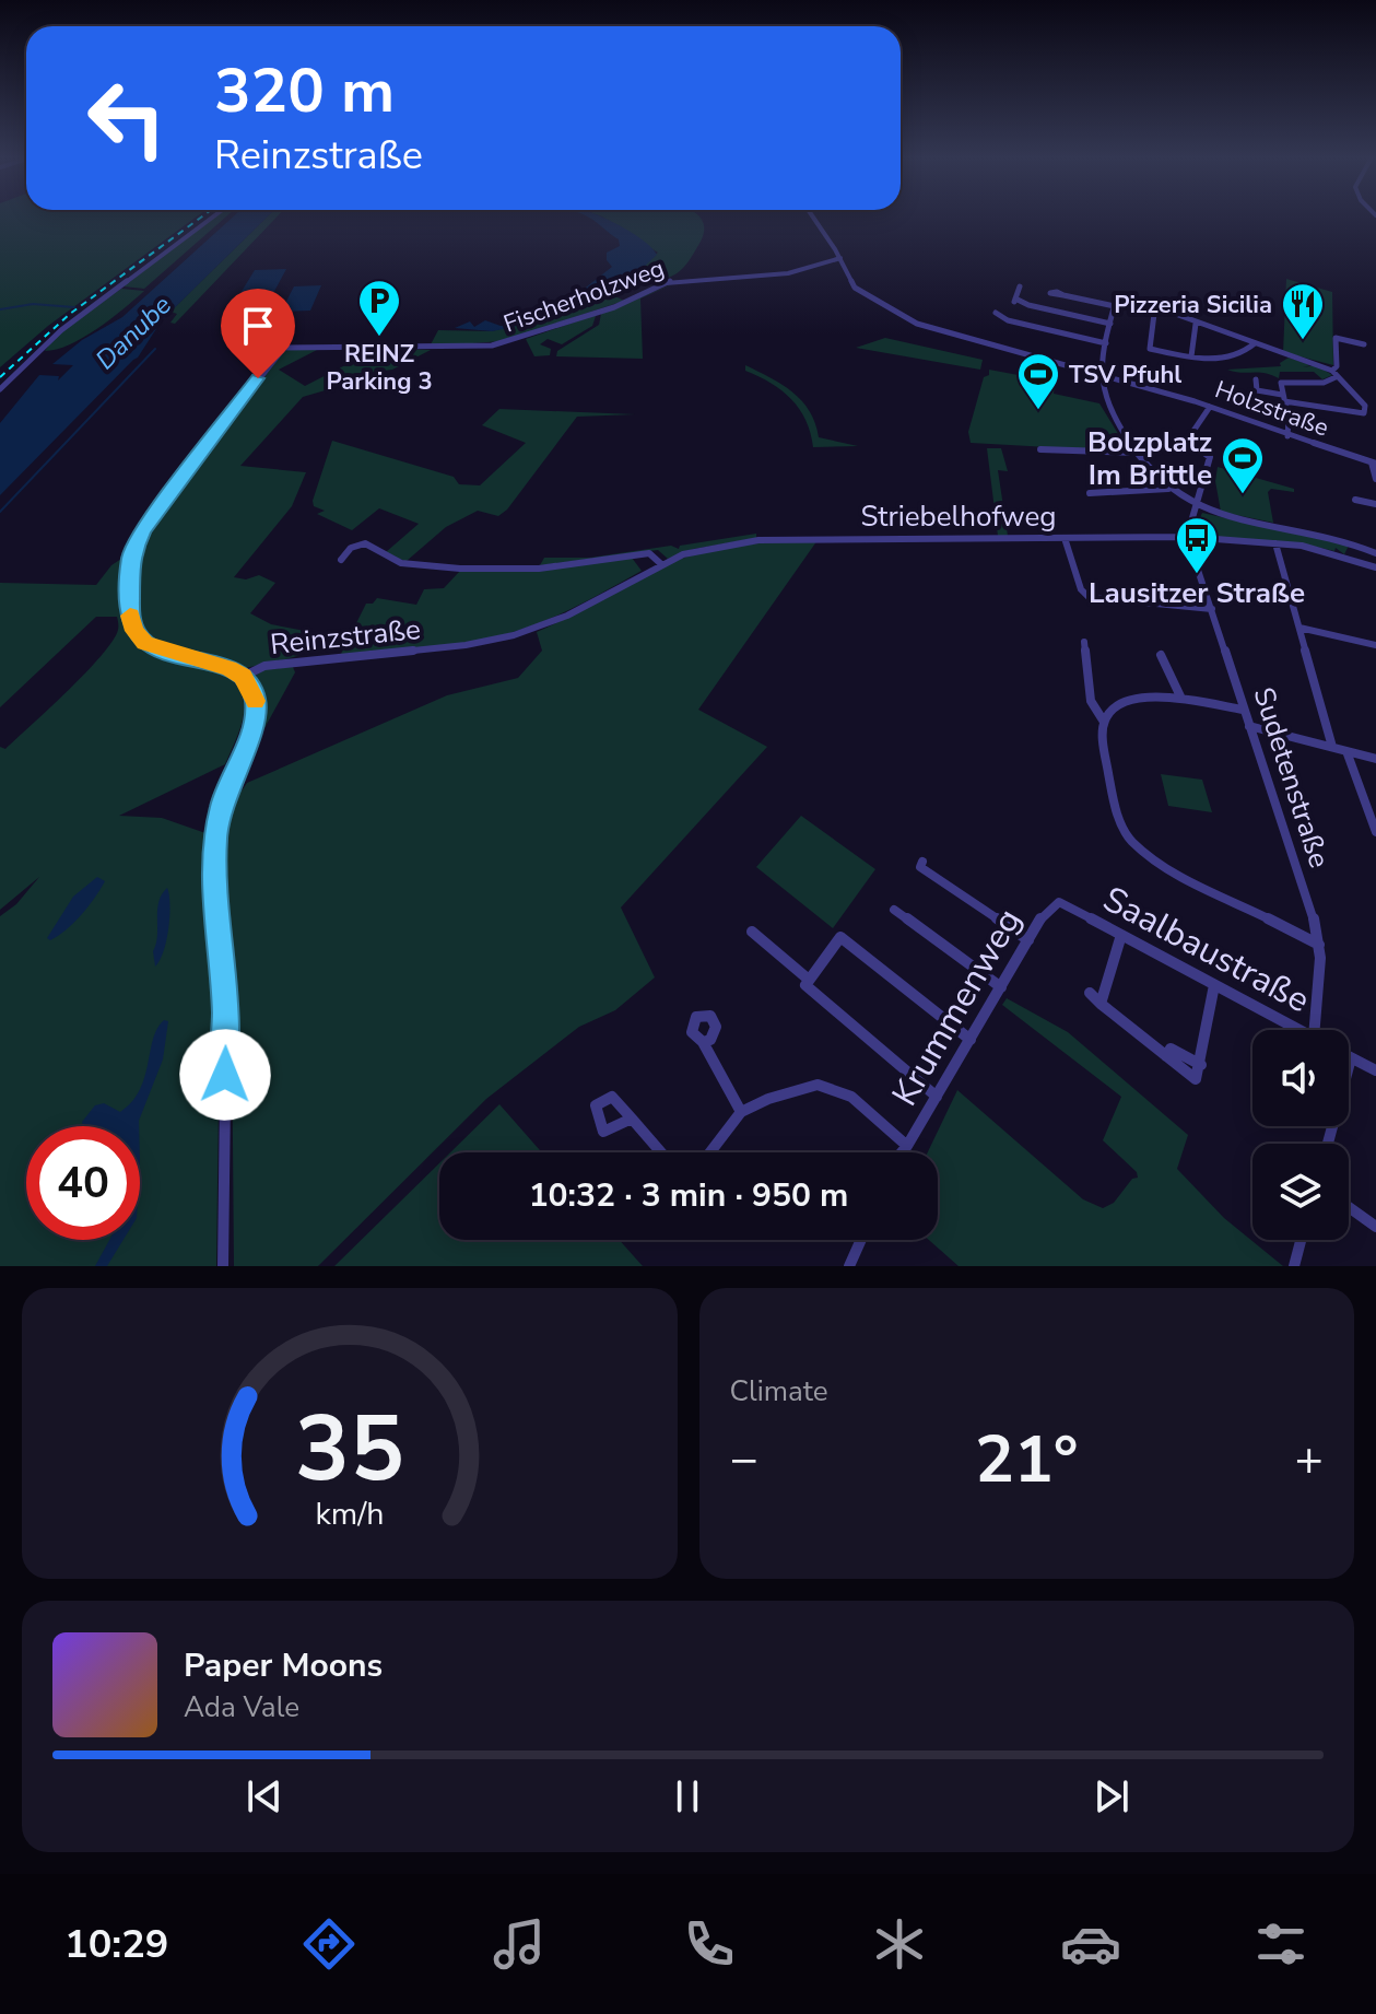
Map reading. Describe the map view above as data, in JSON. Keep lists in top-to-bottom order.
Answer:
{
  "streets": {
    "street": [
      "Fischerholzweg",
      "Holzstraße",
      "Striebelhofweg",
      "Reinzstraße",
      "Sudetenstraße",
      "Saalbaustraße",
      "Krummenweg"
    ]
  },
  "crossings": [
    ["Fischerholzweg", "Holzstraße"],
    ["Fischerholzweg", "Reinzstraße"],
    ["Striebelhofweg", "Reinzstraße"],
    ["Striebelhofweg", "Sudetenstraße"],
    ["Saalbaustraße", "Krummenweg"]
  ],
  "water": ["Danube"],
  "places": {
    "parking": ["REINZ Parking 3"],
    "restaurant": ["Pizzeria Sicilia"],
    "sports": ["TSV Pfuhl", "Bolzplatz Im Brittle"],
    "bus stop": ["Lausitzer Straße"]
  },
  "page": {
    "turn": ["320 m", "Reinzstraße"],
    "limit": "40",
    "trip": "10:32 · 3 min · 950 m",
    "tile": "Climate",
    "heat": ["−", "21°", "+"],
    "song": ["Paper Moons", "Ada Vale"],
    "tabs": "10:29",
    "gauge": ["35", "km/h"]
  }
}
